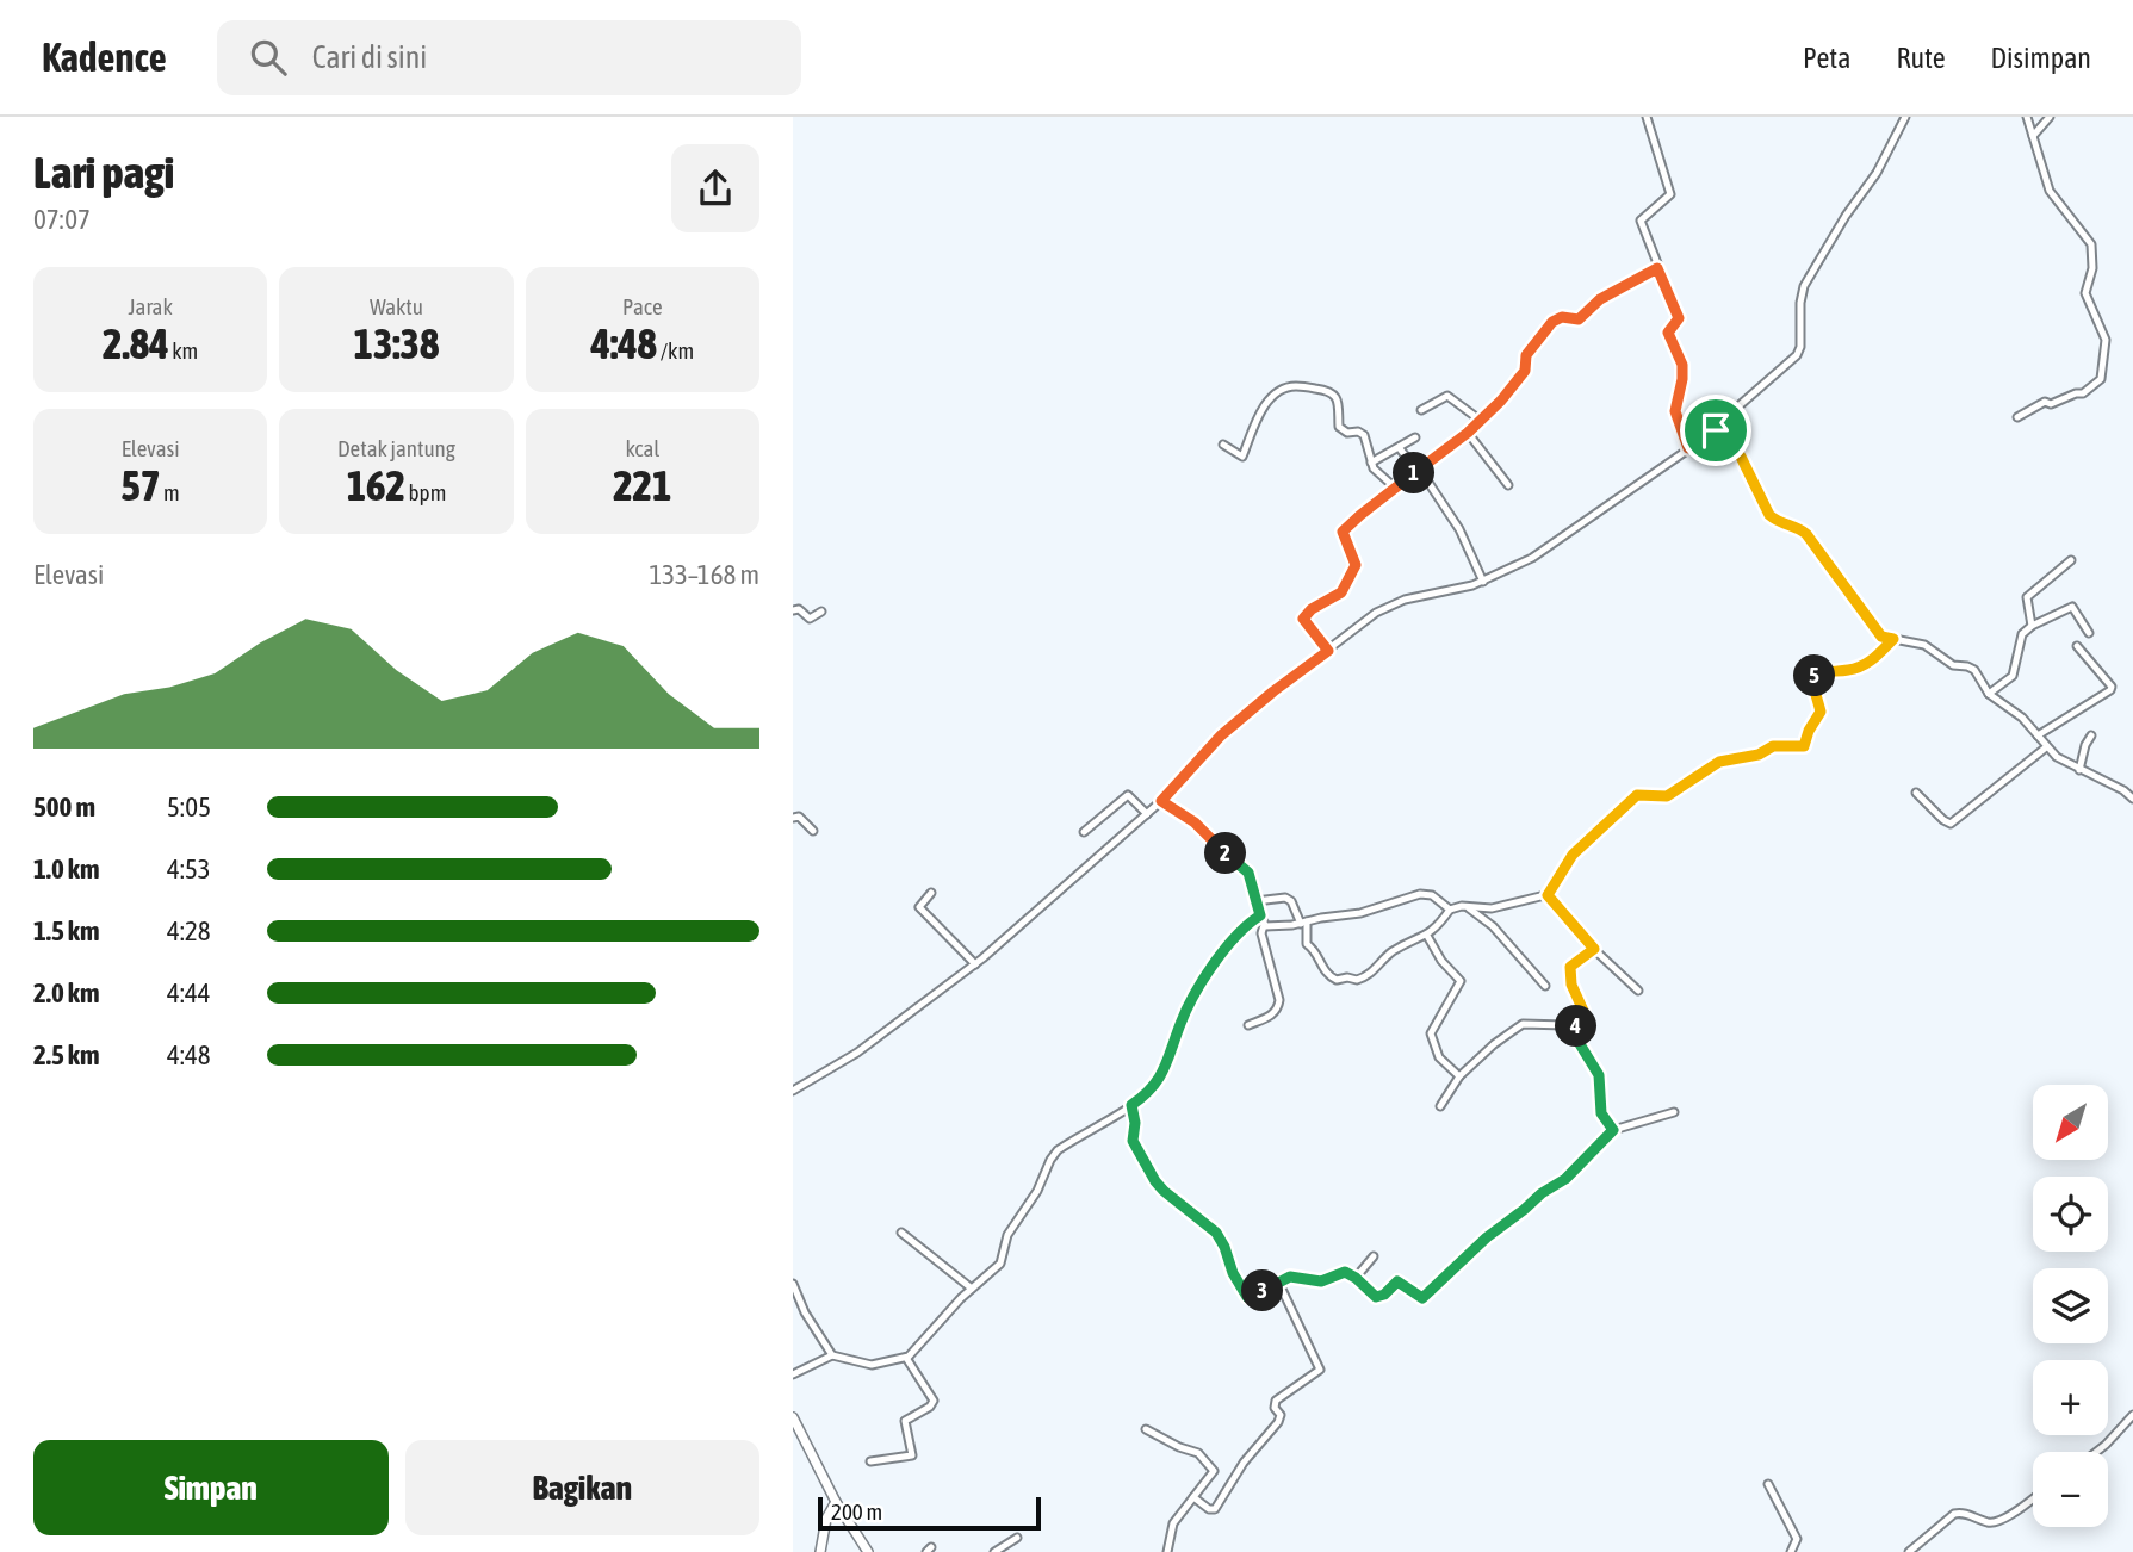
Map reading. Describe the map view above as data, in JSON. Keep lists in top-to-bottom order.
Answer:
{
  "scale_bar": "200 m",
  "north": "bottom left",
  "page": {
    "header": "Kadence",
    "search": "Cari di sini",
    "nav": ["Peta", "Rute", "Disimpan"],
    "heading": ["Lari pagi", "07:07"],
    "stats": [
      ["Jarak", "2.84 km"],
      ["Waktu", "13:38"],
      ["Pace", "4:48 /km"],
      ["Elevasi", "57 m"],
      ["Detak jantung", "162 bpm"],
      ["kcal", "221"]
    ],
    "pins": [
      "1",
      "5",
      "2",
      "4",
      "3"
    ],
    "chart": ["Elevasi", "133–168 m"],
    "list": [
      {
        "name": "500 m",
        "note": "5:05"
      },
      {
        "name": "1.0 km",
        "note": "4:53"
      },
      {
        "name": "1.5 km",
        "note": "4:28"
      },
      {
        "name": "2.0 km",
        "note": "4:44"
      },
      {
        "name": "2.5 km",
        "note": "4:48"
      }
    ],
    "map_buttons": ["+", "−"],
    "buttons": ["Simpan", "Bagikan"],
    "scale": "200 m"
  }
}
